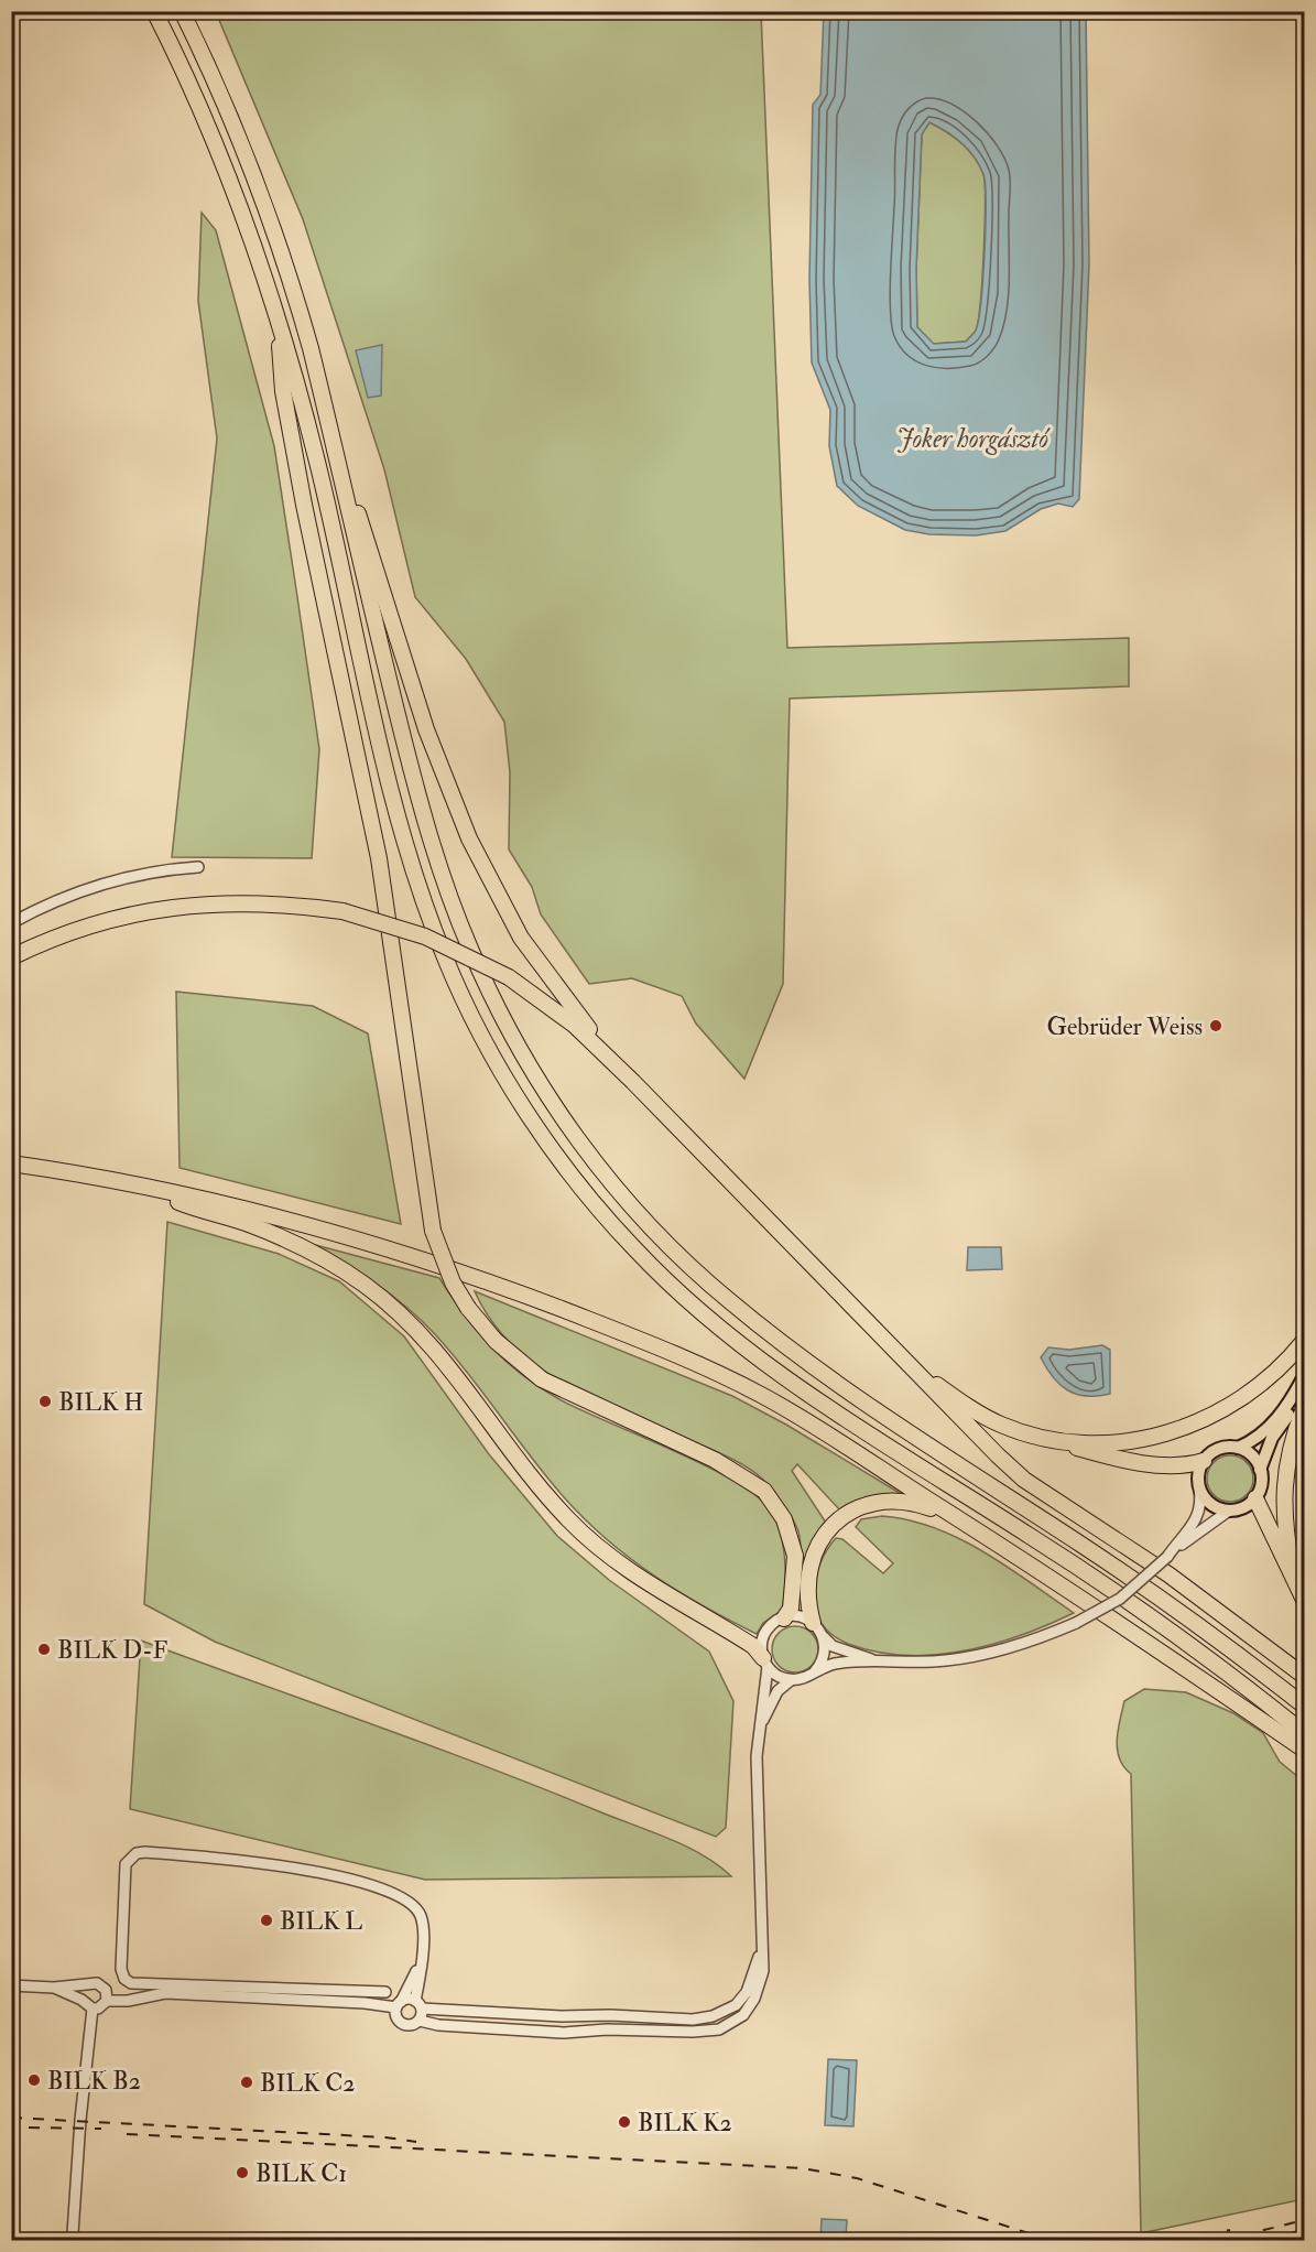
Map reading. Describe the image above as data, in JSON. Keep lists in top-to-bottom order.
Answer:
{
  "water": ["Joker horgásztó"],
  "places": [
    "Gebrüder Weiss",
    "BILK H",
    "BILK D-F",
    "BILK L",
    "BILK B2",
    "BILK C2",
    "BILK K2",
    "BILK C1"
  ]
}
